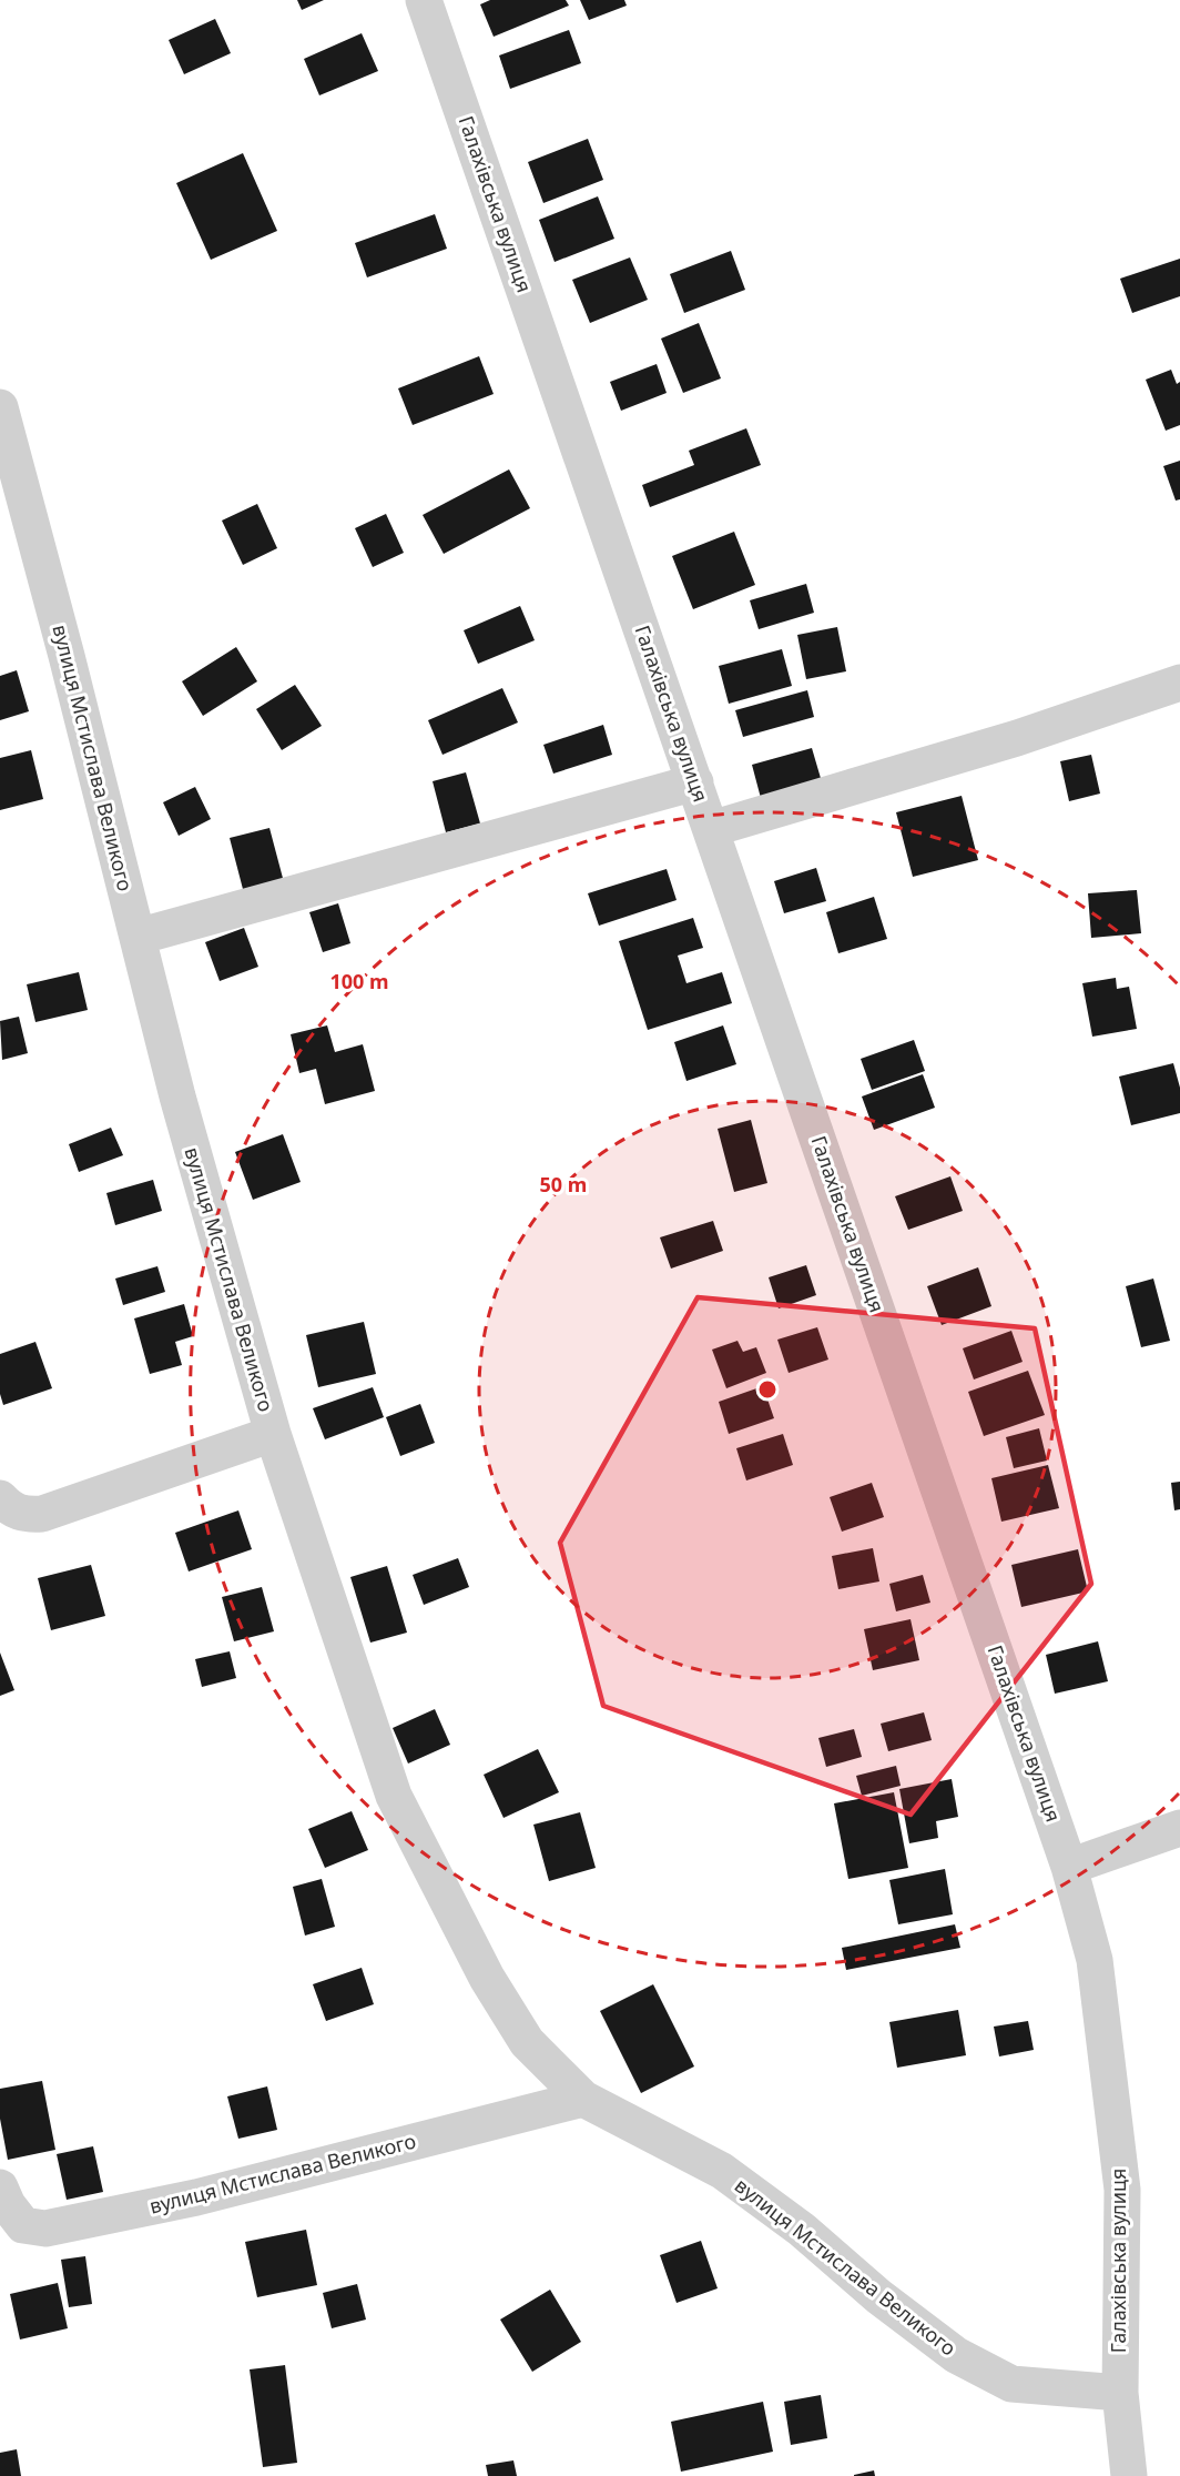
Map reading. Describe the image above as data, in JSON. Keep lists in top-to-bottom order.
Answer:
{
  "streets": {
    "street": ["Галахівська вулиця", "вулиця Мстислава Великого"]
  },
  "crossings": [
    ["Галахівська вулиця", "вулиця Мстислава Великого"]
  ],
  "rings": ["100 m", "50 m"]
}
